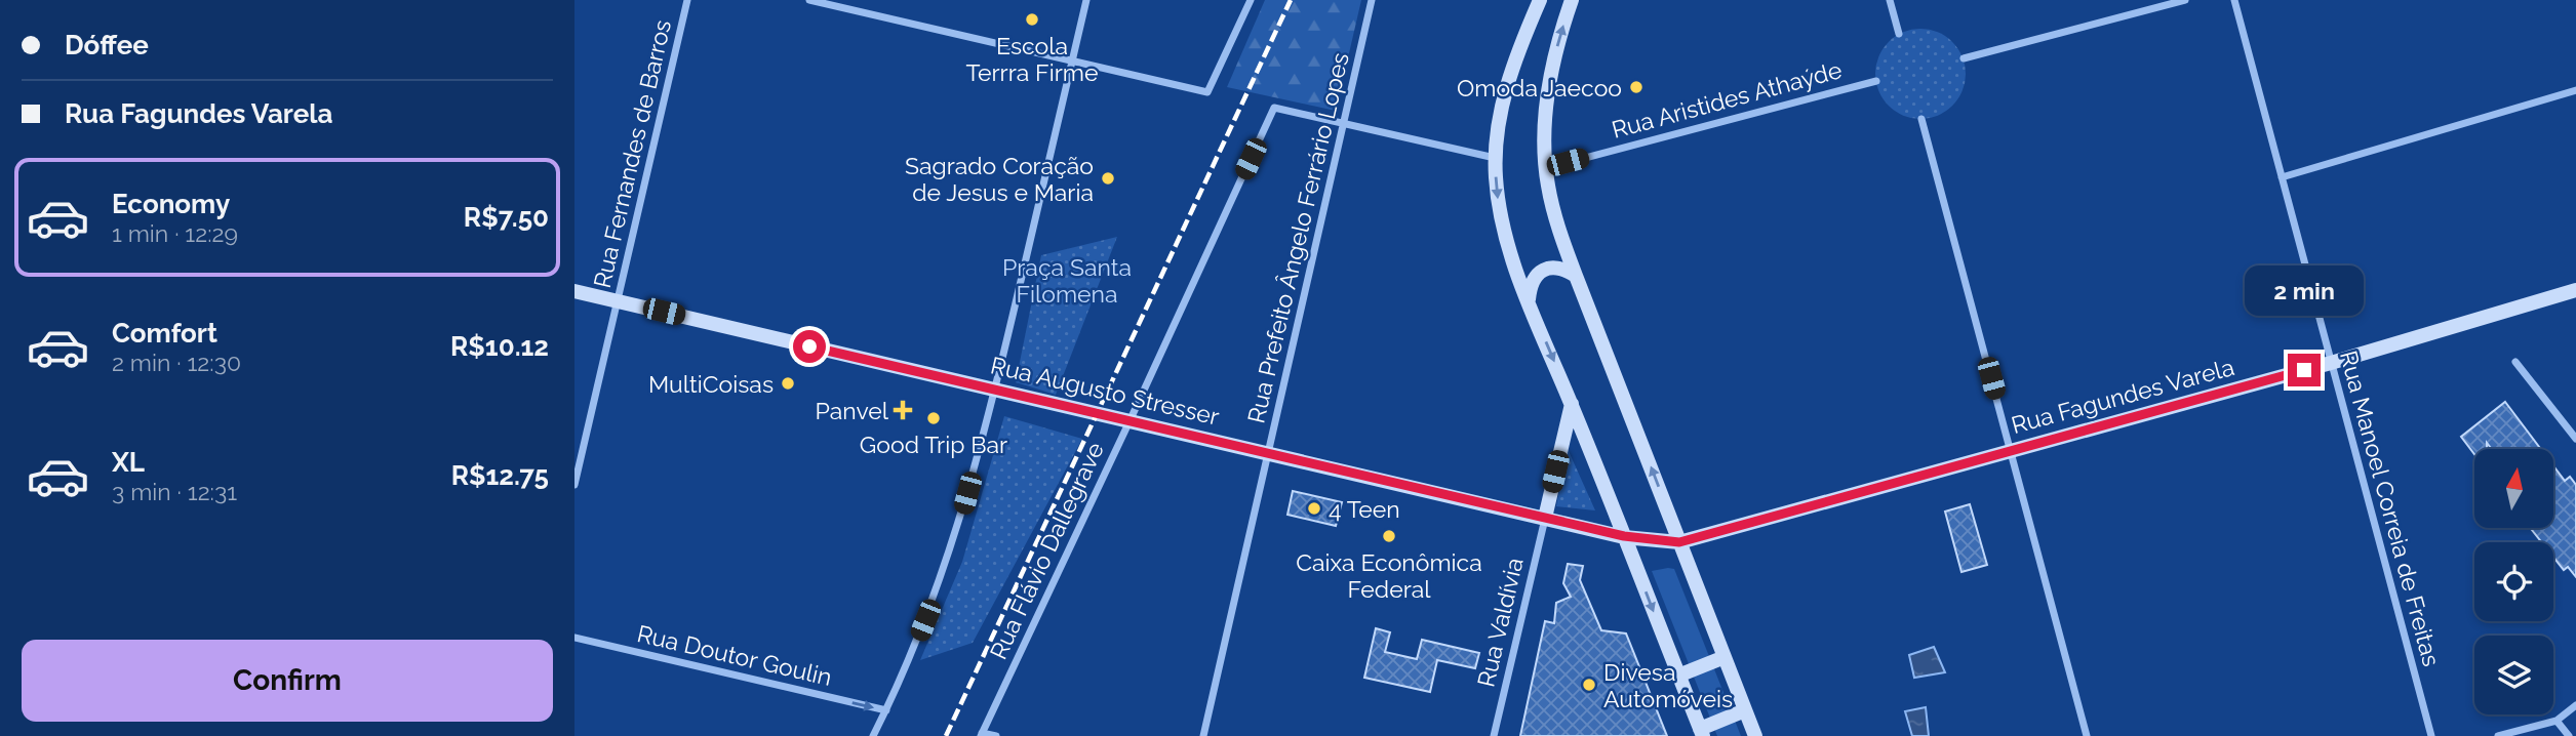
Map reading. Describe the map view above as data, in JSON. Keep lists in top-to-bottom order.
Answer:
{
  "streets": {
    "main road": ["Rua Augusto Stresser", "Rua Fagundes Varela"],
    "street": [
      "Rua Aristides Athaýde",
      "Rua Fernandes de Barros",
      "Rua Prefeito Ângelo Ferrário Lopes",
      "Rua Manoel Correia de Freitas",
      "Rua Flávio Dallegrave",
      "Rua Valdívia",
      "Rua Doutor Goulin"
    ]
  },
  "crossings": [
    ["Rua Fernandes de Barros", "Rua Augusto Stresser"],
    ["Rua Prefeito Ângelo Ferrário Lopes", "Rua Augusto Stresser"],
    ["Rua Prefeito Ângelo Ferrário Lopes", "Rua Flávio Dallegrave"],
    ["Rua Augusto Stresser", "Rua Fagundes Varela"],
    ["Rua Augusto Stresser", "Rua Flávio Dallegrave"],
    ["Rua Augusto Stresser", "Rua Valdívia"],
    ["Rua Fagundes Varela", "Rua Manoel Correia de Freitas"]
  ],
  "one_way": ["Rua Doutor Goulin"],
  "parks": ["Praça Santa Filomena"],
  "places": {
    "other": [
      "Escola Terrra Firme",
      "Omoda Jaecoo",
      "Sagrado Coração de Jesus e Maria",
      "MultiCoisas",
      "Good Trip Bar",
      "4 Teen",
      "Caixa Econômica Federal",
      "Divesa Automóveis"
    ],
    "health": ["Panvel"]
  },
  "north": "top",
  "page": {
    "banner": ["Dóffee", "Rua Fagundes Varela"],
    "list": [
      {
        "name": "Economy",
        "note": "1 min · 12:29",
        "value": "R$7.50"
      },
      {
        "name": "Comfort",
        "note": "2 min · 12:30",
        "value": "R$10.12"
      },
      {
        "name": "XL",
        "note": "3 min · 12:31",
        "value": "R$12.75"
      }
    ],
    "bubble": "2 min",
    "buttons": "Confirm"
  }
}
